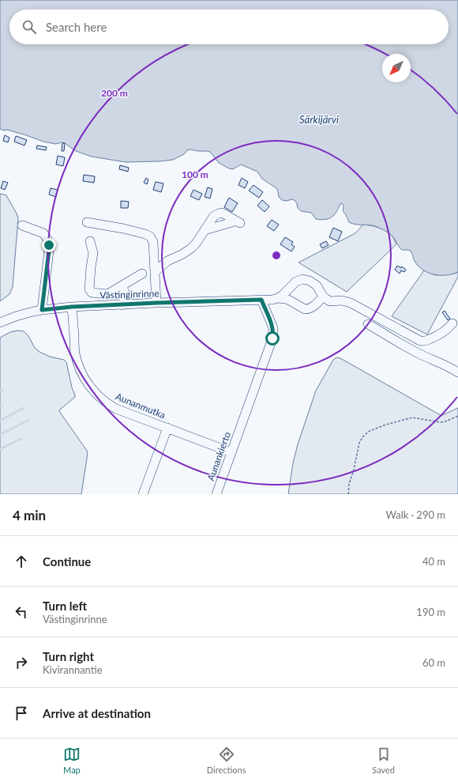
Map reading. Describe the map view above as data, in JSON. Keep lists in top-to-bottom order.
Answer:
{
  "streets": {
    "street": ["Västinginrinne", "Aunanmutka", "Aunankierto"]
  },
  "crossings": [
    ["Västinginrinne", "Aunanmutka"],
    ["Västinginrinne", "Aunankierto"],
    ["Aunanmutka", "Aunankierto"]
  ],
  "water": ["Särkijärvi"],
  "north": "bottom left",
  "page": {
    "search": "Search here",
    "heading": ["4 min", "Walk · 290 m"],
    "list": [
      ["Continue", "40 m"],
      ["Turn left", "Västinginrinne", "190 m"],
      ["Turn right", "Kivirannantie", "60 m"],
      "Arrive at destination"
    ],
    "nav": ["Map", "Directions", "Saved"]
  },
  "rings": ["200 m", "100 m"]
}
